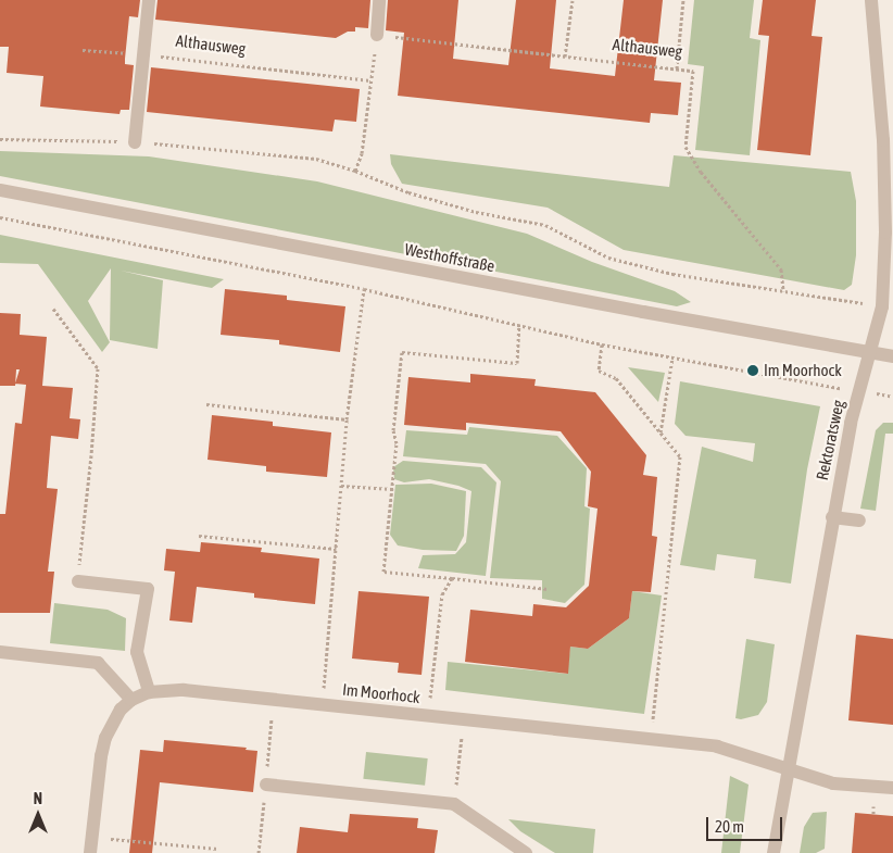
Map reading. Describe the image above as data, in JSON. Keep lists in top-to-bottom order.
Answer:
{
  "streets": {
    "street": ["Westhoffstraße", "Rektoratsweg", "Im Moorhock"],
    "path": ["Althausweg"]
  },
  "crossings": [
    ["Westhoffstraße", "Rektoratsweg"],
    ["Rektoratsweg", "Im Moorhock"]
  ],
  "places": ["Im Moorhock"],
  "scale_bar": "20 m",
  "north": "top"
}
